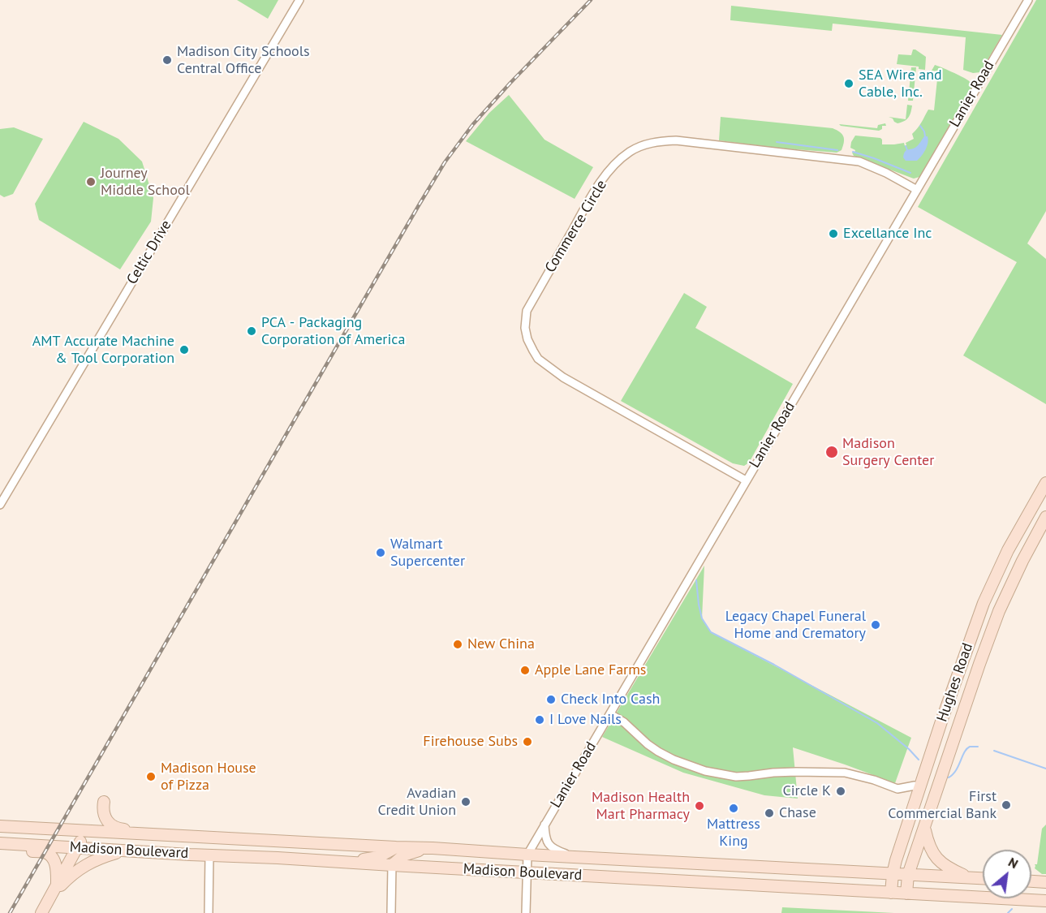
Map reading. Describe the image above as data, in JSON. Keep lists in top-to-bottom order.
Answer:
{
  "streets": {
    "main road": ["Hughes Road", "Madison Boulevard"],
    "street": ["Lanier Road", "Commerce Circle", "Celtic Drive"]
  },
  "crossings": [
    ["Lanier Road", "Commerce Circle"],
    ["Lanier Road", "Madison Boulevard"],
    ["Hughes Road", "Madison Boulevard"]
  ],
  "places": [
    "Madison City Schools Central Office",
    "SEA Wire and Cable, Inc.",
    "Journey Middle School",
    "Excellance Inc",
    "PCA - Packaging Corporation of America",
    "AMT Accurate Machine & Tool Corporation",
    "Madison Surgery Center",
    "Walmart Supercenter",
    "Legacy Chapel Funeral Home and Crematory",
    "New China",
    "Apple Lane Farms",
    "Check Into Cash",
    "I Love Nails",
    "Firehouse Subs",
    "Madison House of Pizza",
    "Circle K",
    "Avadian Credit Union",
    "First Commercial Bank",
    "Madison Health Mart Pharmacy",
    "Mattress King",
    "Chase"
  ],
  "north": "top right"
}
